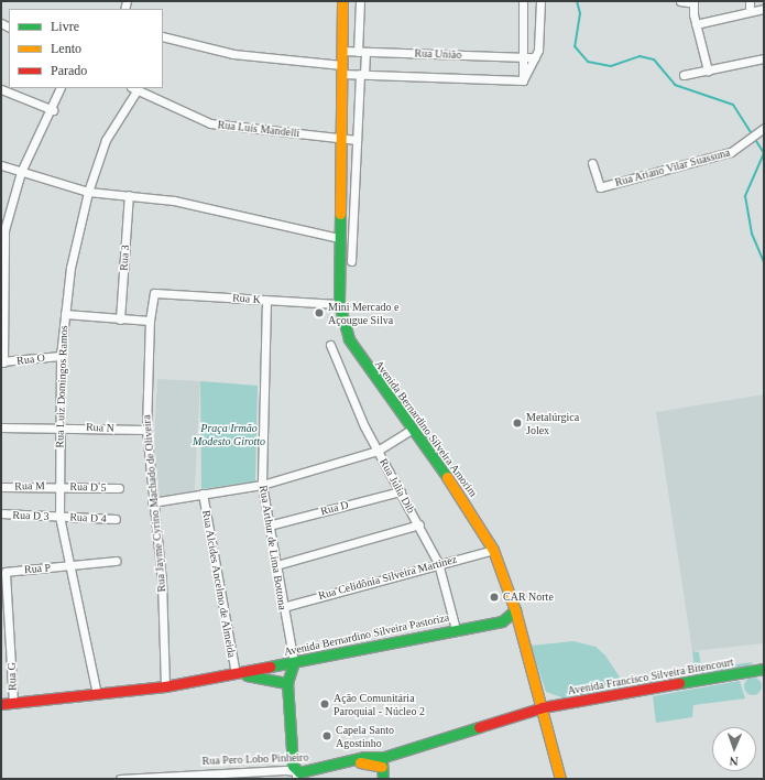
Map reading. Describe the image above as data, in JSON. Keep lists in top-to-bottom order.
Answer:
{
  "streets": {
    "main road": [
      "Avenida Bernardino Silveira Amorim",
      "Avenida Bernardino Silveira Pastoriza",
      "Avenida Francisco Silveira Bitencourt",
      "Rua Pero Lobo Pinheiro"
    ],
    "street": [
      "Rua União",
      "Rua Luís Mandelli",
      "Rua Ariano Vilar Suassuna",
      "Rua 3",
      "Rua K",
      "Rua O",
      "Rua Luiz Domingos Ramos",
      "Rua N",
      "Rua M",
      "Rua Julia Dib",
      "Rua D 5",
      "Rua Jayme Cyrino Machado de Oliveira",
      "Rua D",
      "Rua D 3",
      "Rua D 4",
      "Rua Arthur de Lima Bottona",
      "Rua P",
      "Rua Celidônia Silveira Martinez",
      "Rua Alcides Ancelmo de Almeida",
      "Rua G"
    ]
  },
  "crossings": [
    ["Rua União", "Avenida Bernardino Silveira Amorim"],
    ["Rua Luís Mandelli", "Rua Luiz Domingos Ramos"],
    ["Rua Luís Mandelli", "Avenida Bernardino Silveira Amorim"],
    ["Rua K", "Avenida Bernardino Silveira Amorim"],
    ["Rua K", "Rua Jayme Cyrino Machado de Oliveira"],
    ["Rua K", "Rua Arthur de Lima Bottona"],
    ["Rua O", "Rua Luiz Domingos Ramos"],
    ["Rua Luiz Domingos Ramos", "Rua N"],
    ["Rua Luiz Domingos Ramos", "Rua M"],
    ["Rua Luiz Domingos Ramos", "Rua D 5"],
    ["Rua Luiz Domingos Ramos", "Rua D 3"],
    ["Rua Luiz Domingos Ramos", "Rua D 4"],
    ["Rua Luiz Domingos Ramos", "Rua P"],
    ["Rua Luiz Domingos Ramos", "Avenida Bernardino Silveira Pastoriza"],
    ["Rua N", "Rua Jayme Cyrino Machado de Oliveira"],
    ["Avenida Bernardino Silveira Amorim", "Rua Celidônia Silveira Martinez"],
    ["Avenida Bernardino Silveira Amorim", "Avenida Francisco Silveira Bitencourt"],
    ["Avenida Bernardino Silveira Amorim", "Rua Pero Lobo Pinheiro"],
    ["Rua M", "Rua D 5"],
    ["Rua Julia Dib", "Rua D"],
    ["Rua Julia Dib", "Rua Celidônia Silveira Martinez"],
    ["Rua Julia Dib", "Avenida Bernardino Silveira Pastoriza"],
    ["Rua Jayme Cyrino Machado de Oliveira", "Avenida Bernardino Silveira Pastoriza"],
    ["Rua D", "Rua Arthur de Lima Bottona"],
    ["Rua D 3", "Rua D 4"],
    ["Rua Arthur de Lima Bottona", "Rua Celidônia Silveira Martinez"],
    ["Rua Arthur de Lima Bottona", "Avenida Bernardino Silveira Pastoriza"],
    ["Rua P", "Rua G"],
    ["Rua Alcides Ancelmo de Almeida", "Avenida Bernardino Silveira Pastoriza"],
    ["Avenida Bernardino Silveira Pastoriza", "Rua G"],
    ["Avenida Francisco Silveira Bitencourt", "Rua Pero Lobo Pinheiro"]
  ],
  "parks": ["Praça Irmão Modesto Girotto"],
  "places": [
    "Mini Mercado e Açougue Silva",
    "Metalúrgica Jolex",
    "CAR Norte",
    "Ação Comunitária Paroquial - Núcleo 2",
    "Capela Santo Agostinho"
  ],
  "legend": ["Livre", "Lento", "Parado"],
  "north": "bottom"
}
